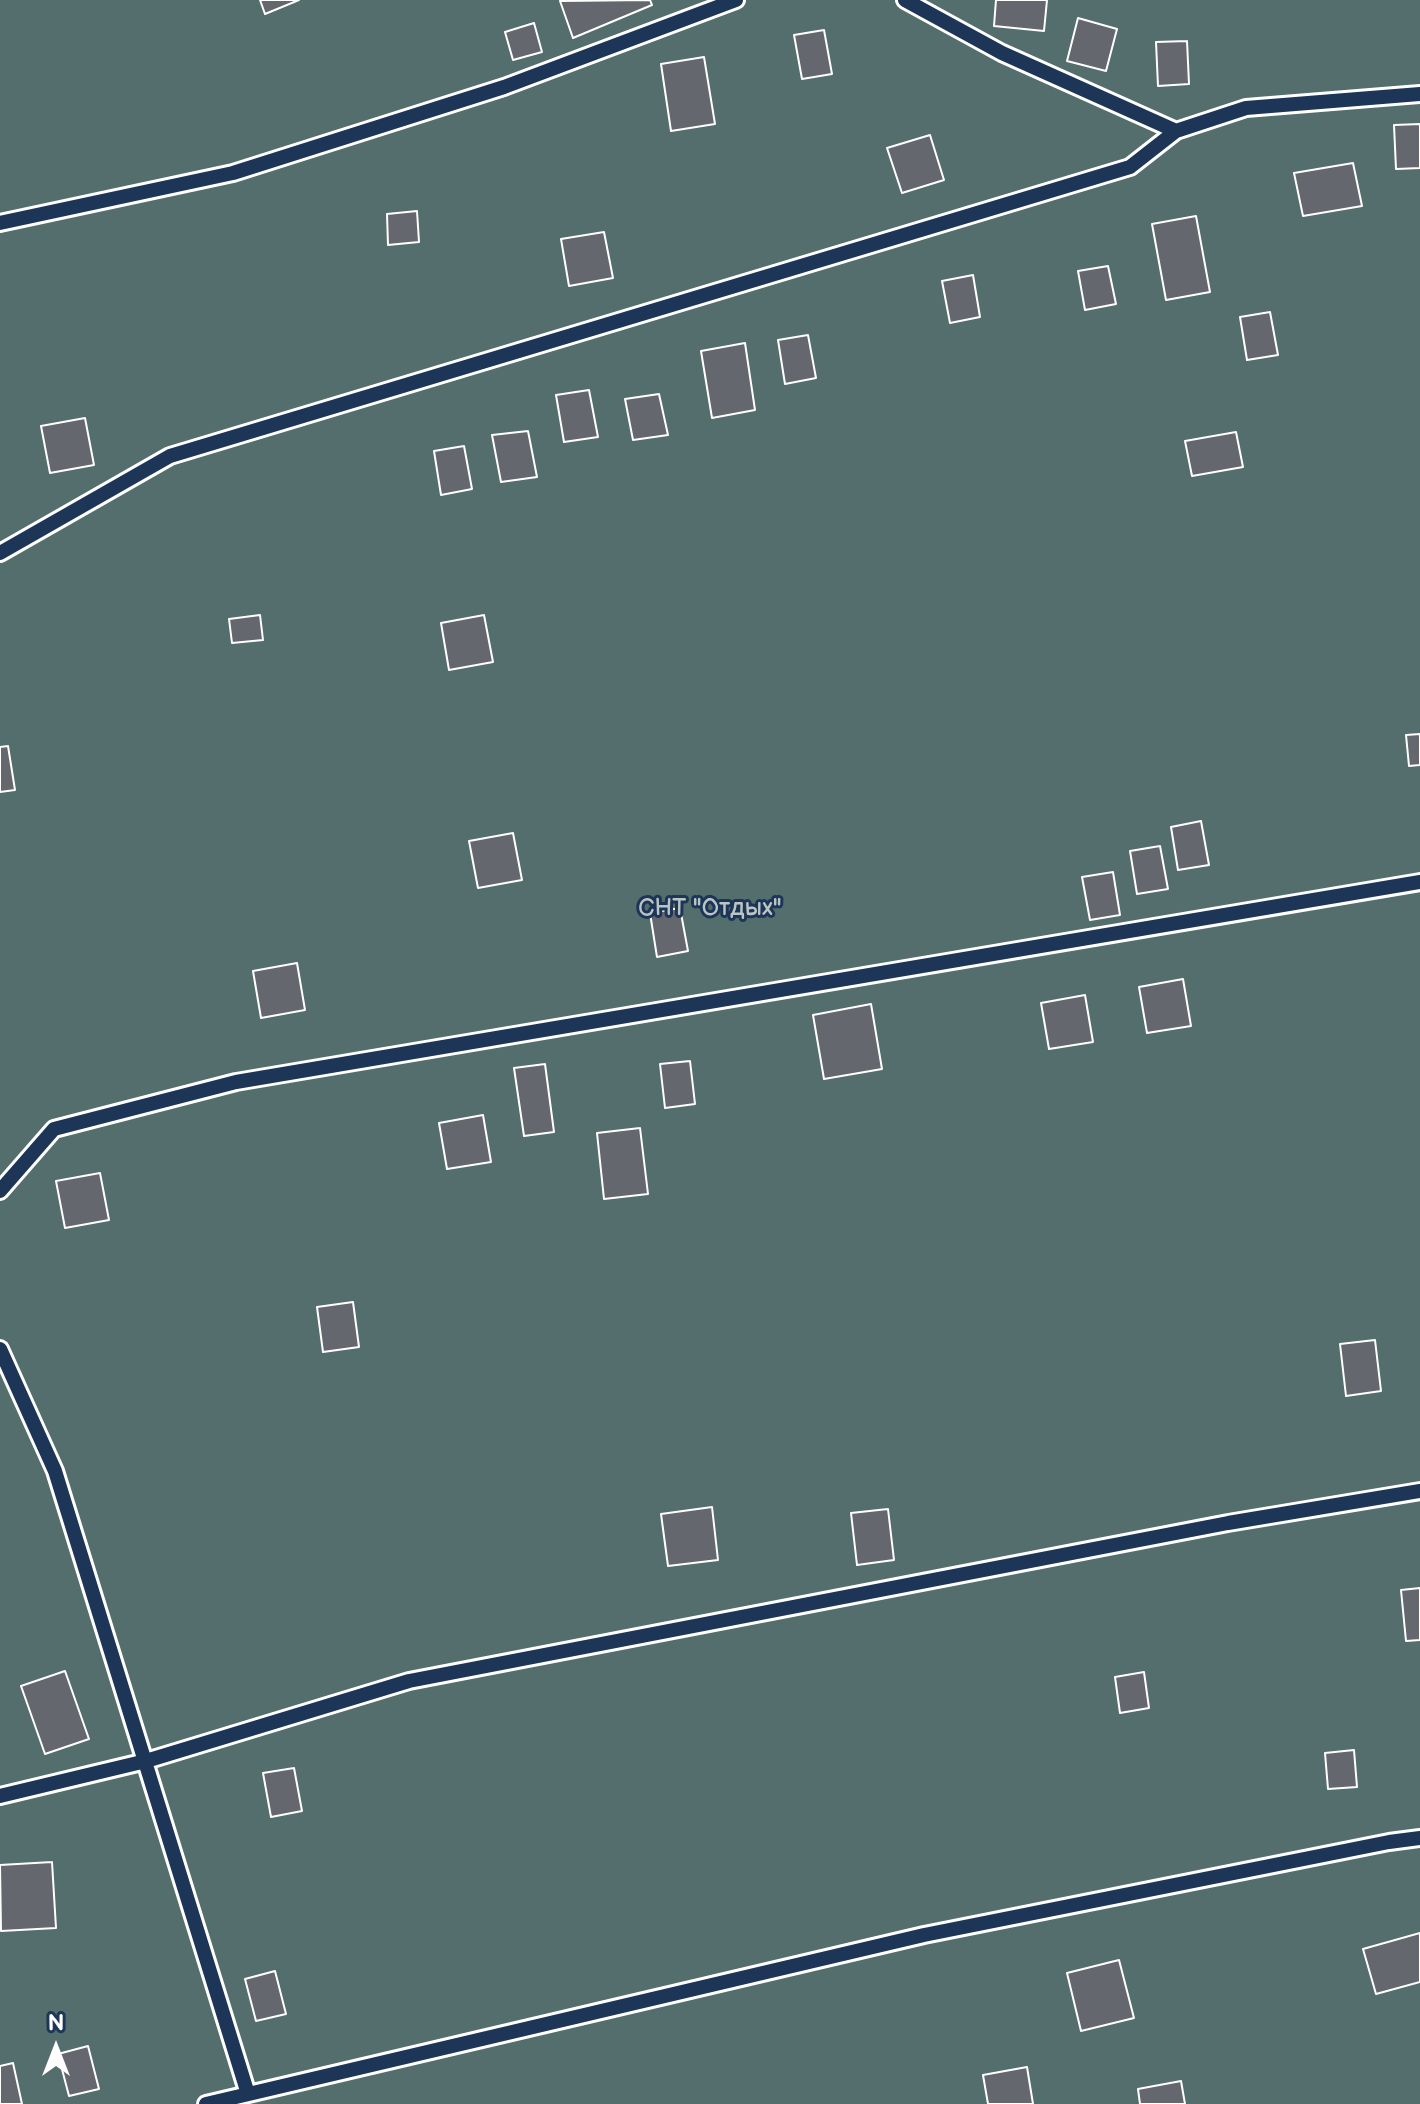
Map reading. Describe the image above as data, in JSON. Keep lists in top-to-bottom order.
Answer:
{
  "parks": ["СНТ \"Отдых\""],
  "north": "top"
}
